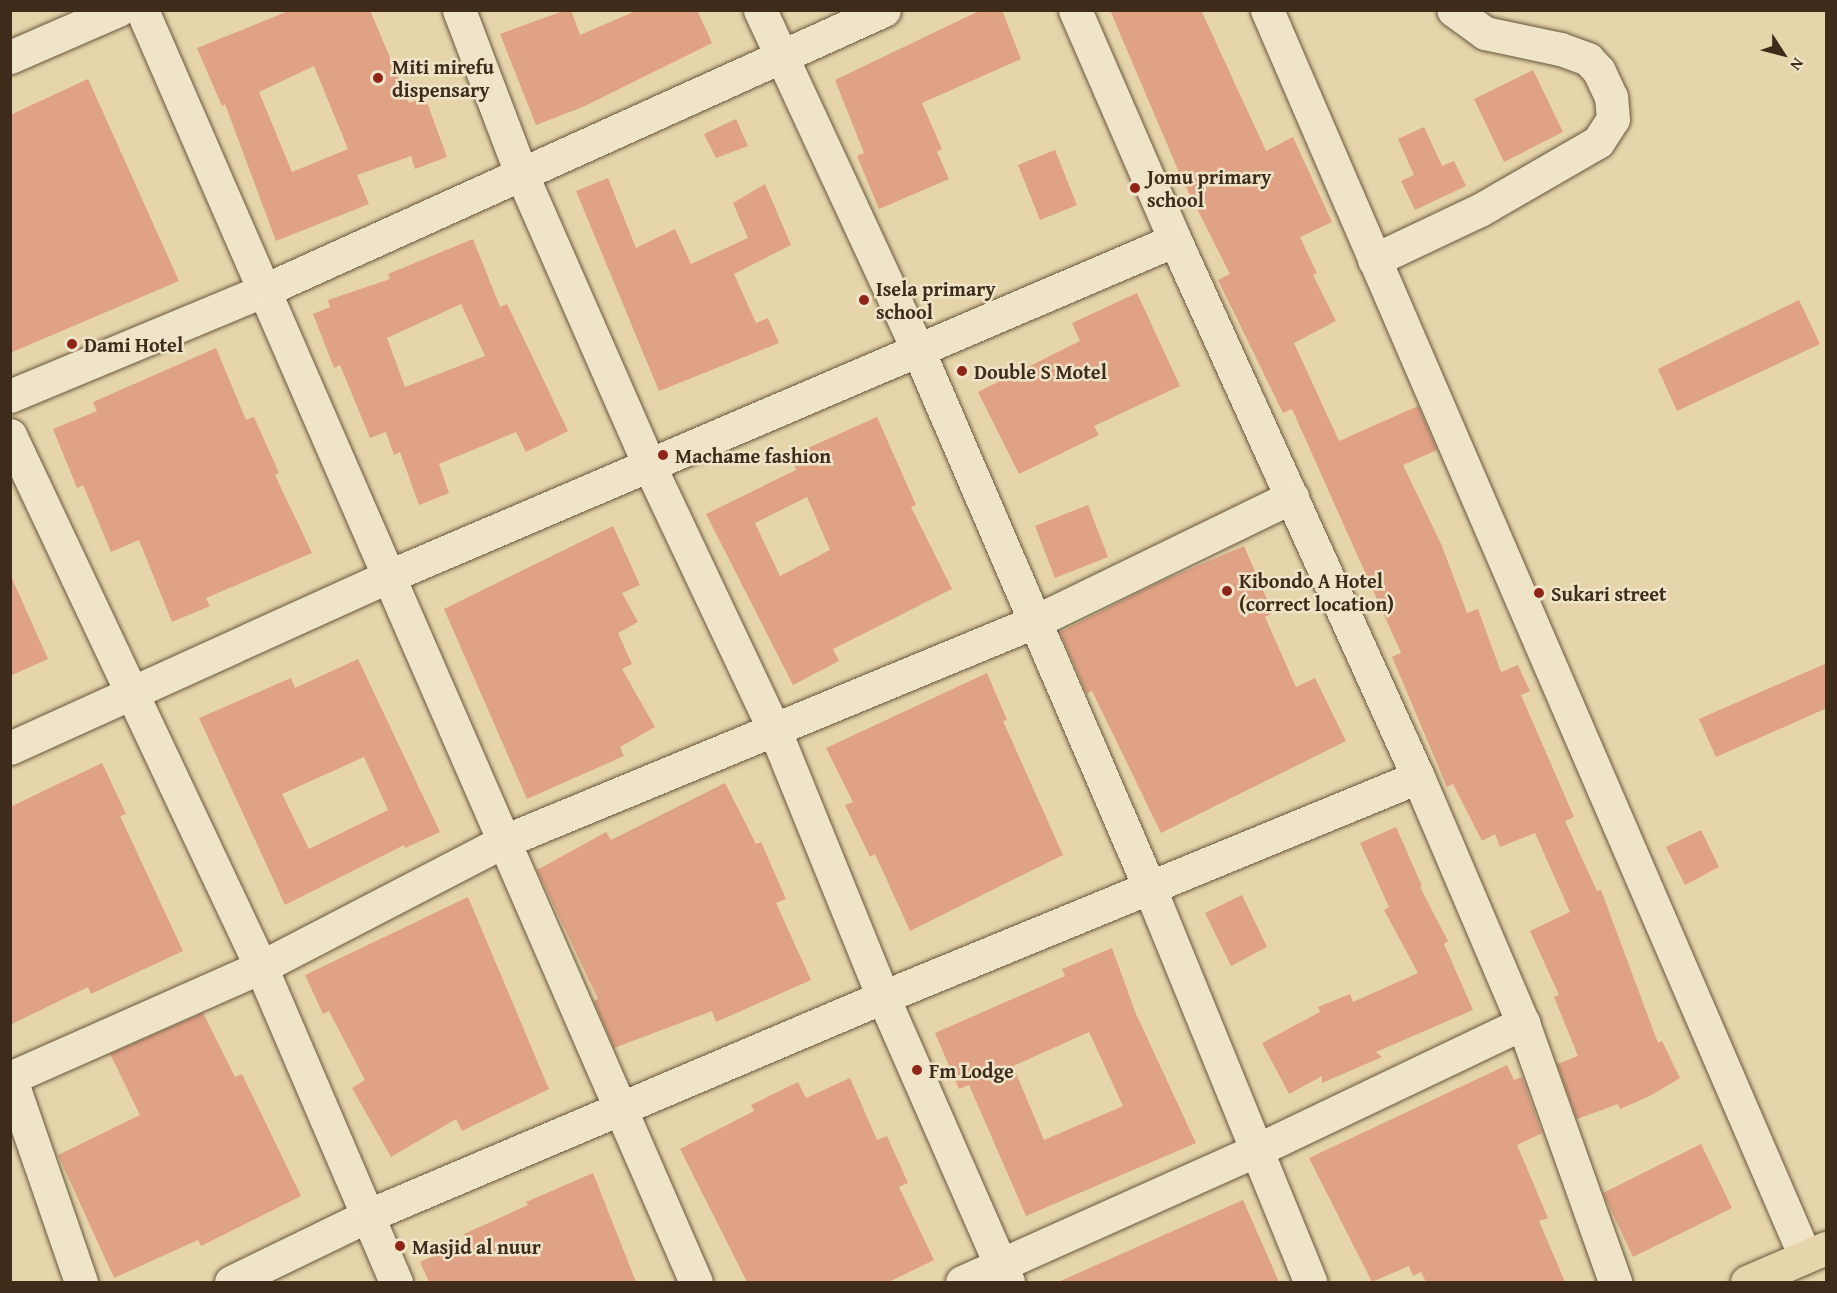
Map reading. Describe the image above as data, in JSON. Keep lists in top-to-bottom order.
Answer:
{
  "places": [
    "Miti mirefu dispensary",
    "Jomu primary school",
    "Isela primary school",
    "Dami Hotel",
    "Double S Motel",
    "Machame fashion",
    "Kibondo A Hotel (correct location)",
    "Sukari street",
    "Fm Lodge",
    "Masjid al nuur"
  ],
  "north": "bottom right"
}
